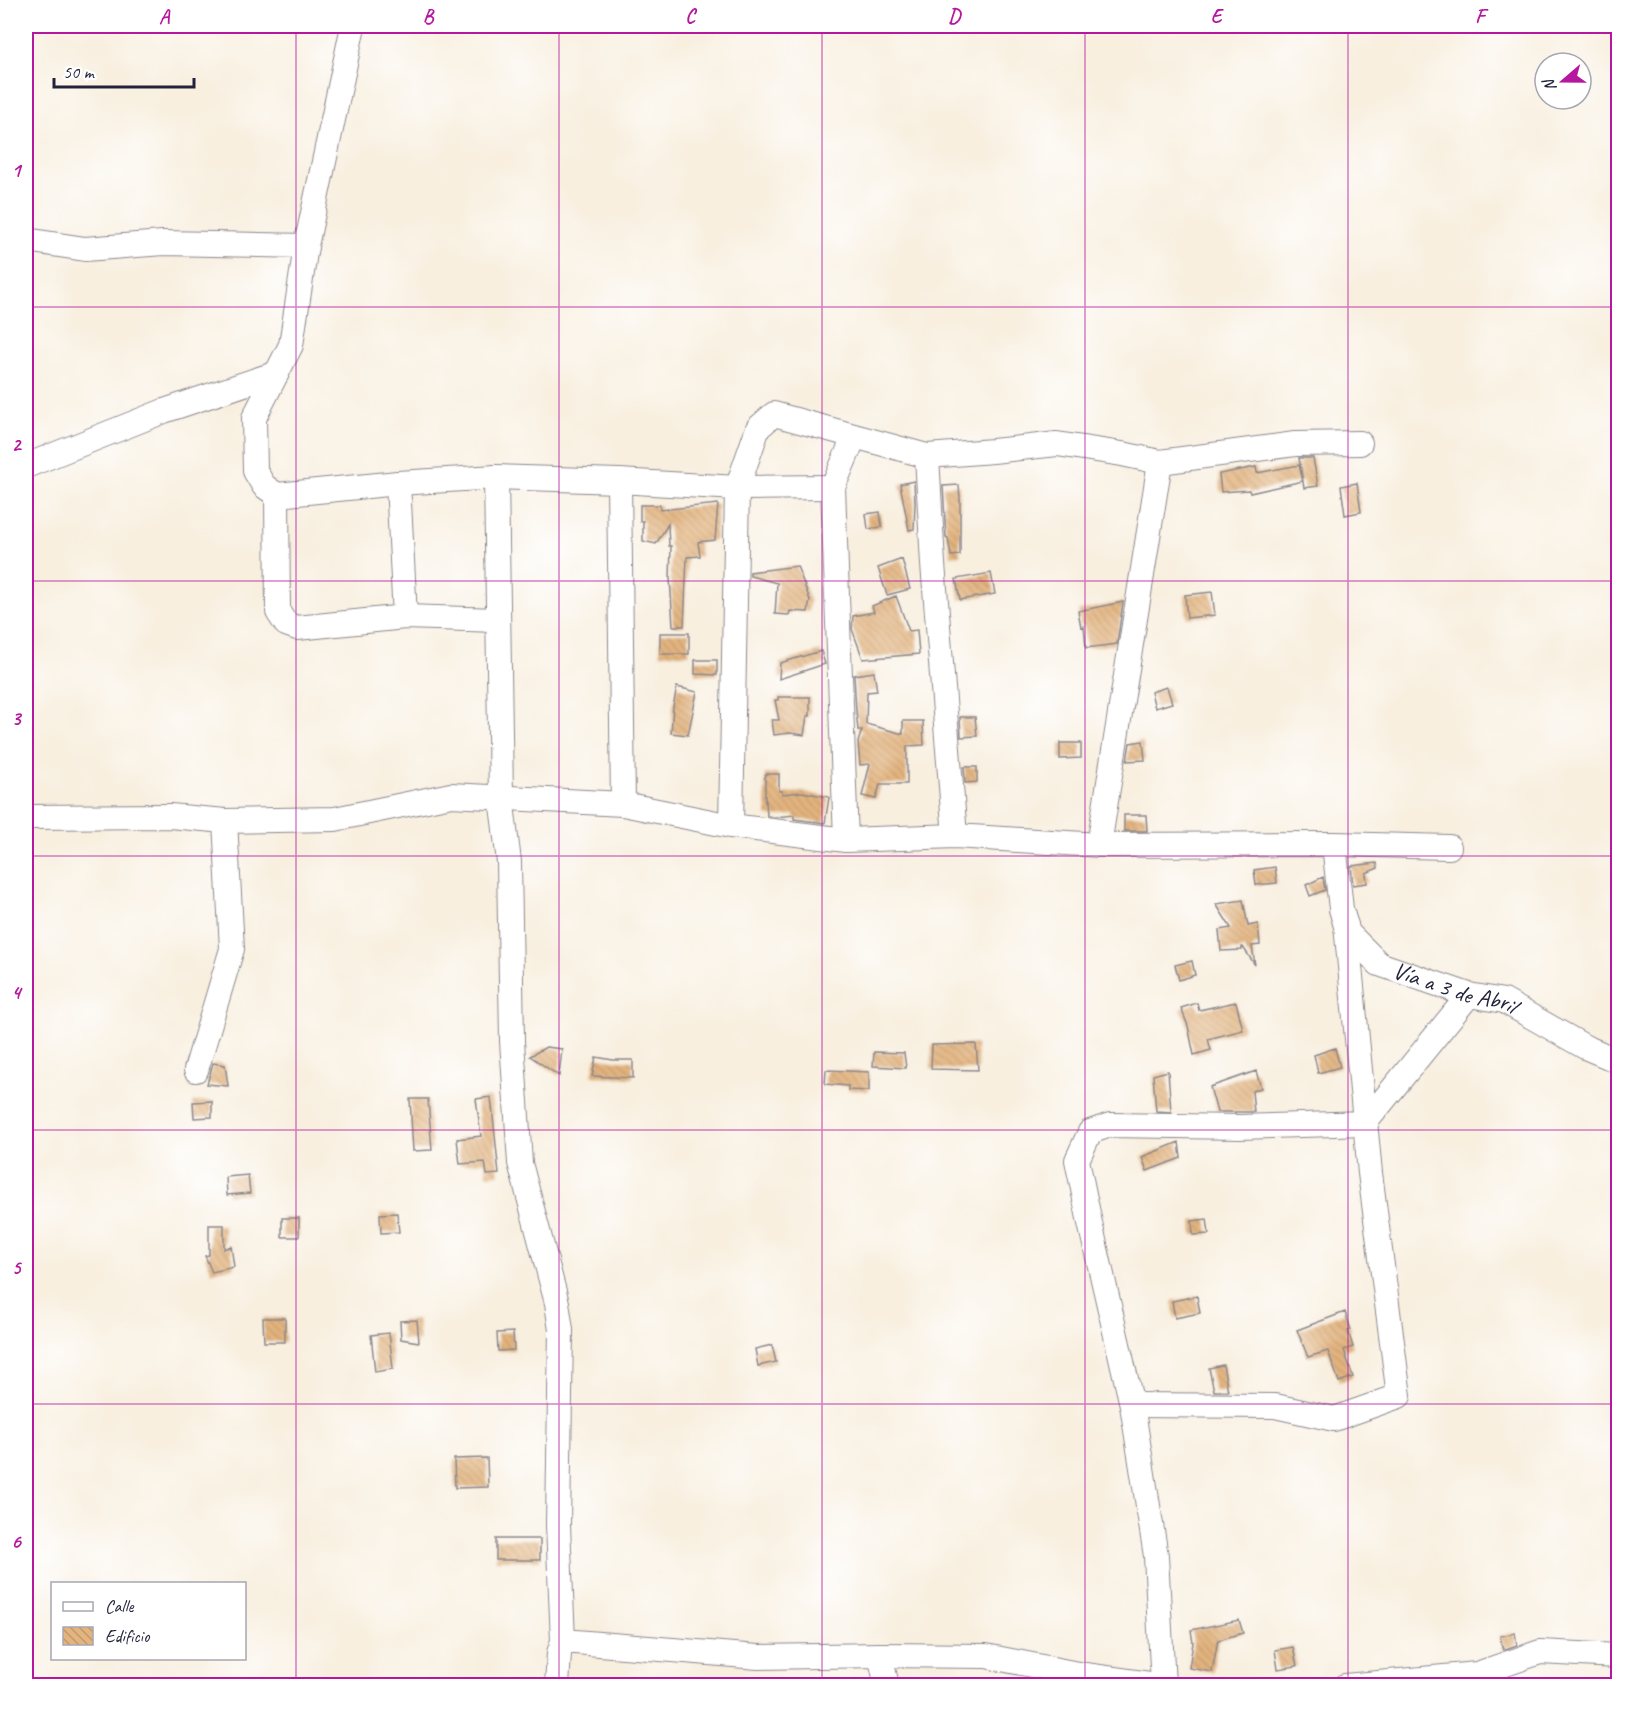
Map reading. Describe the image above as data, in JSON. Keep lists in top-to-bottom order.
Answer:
{
  "streets": {
    "street": ["Vía a 3 de Abril"]
  },
  "legend": ["Calle", "Edificio"],
  "scale_bar": "50 m",
  "north": "left",
  "grid": {
    "columns": [
      "A",
      "B",
      "C",
      "D",
      "E",
      "F"
    ],
    "rows": [
      "1",
      "2",
      "3",
      "4",
      "5",
      "6"
    ]
  }
}
